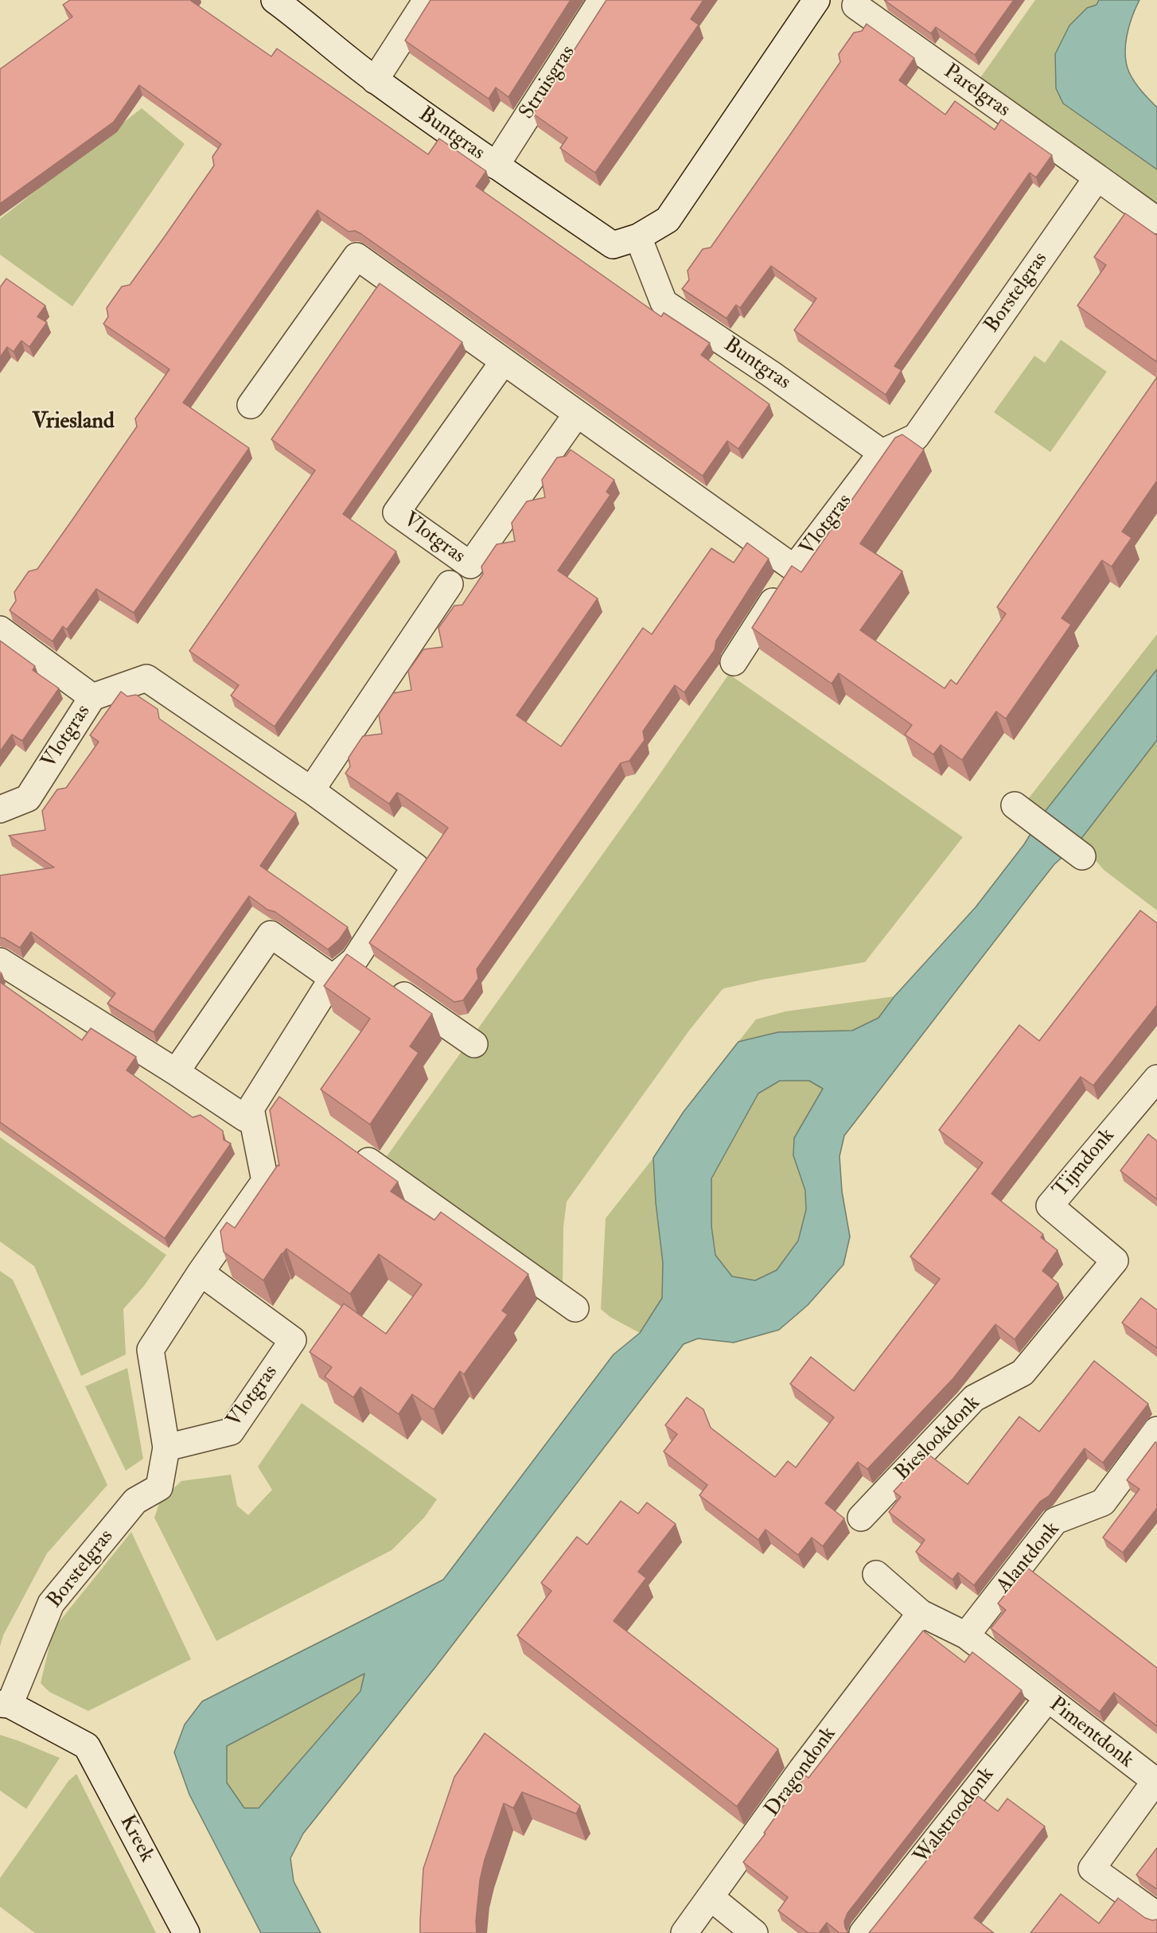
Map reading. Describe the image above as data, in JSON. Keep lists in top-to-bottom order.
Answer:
{
  "streets": {
    "street": [
      "Struisgras",
      "Parelgras",
      "Buntgras",
      "Borstelgras",
      "Vlotgras",
      "Tijmdonk",
      "Bieslookdonk",
      "Alantdonk",
      "Pimentdonk",
      "Dragondonk",
      "Walstroodonk",
      "Kreek"
    ]
  },
  "crossings": [
    ["Struisgras", "Buntgras"],
    ["Parelgras", "Borstelgras"],
    ["Buntgras", "Borstelgras"],
    ["Buntgras", "Vlotgras"],
    ["Borstelgras", "Vlotgras"],
    ["Borstelgras", "Kreek"],
    ["Tijmdonk", "Bieslookdonk"],
    ["Alantdonk", "Pimentdonk"],
    ["Pimentdonk", "Dragondonk"],
    ["Pimentdonk", "Walstroodonk"]
  ],
  "districts": ["Vriesland"]
}
